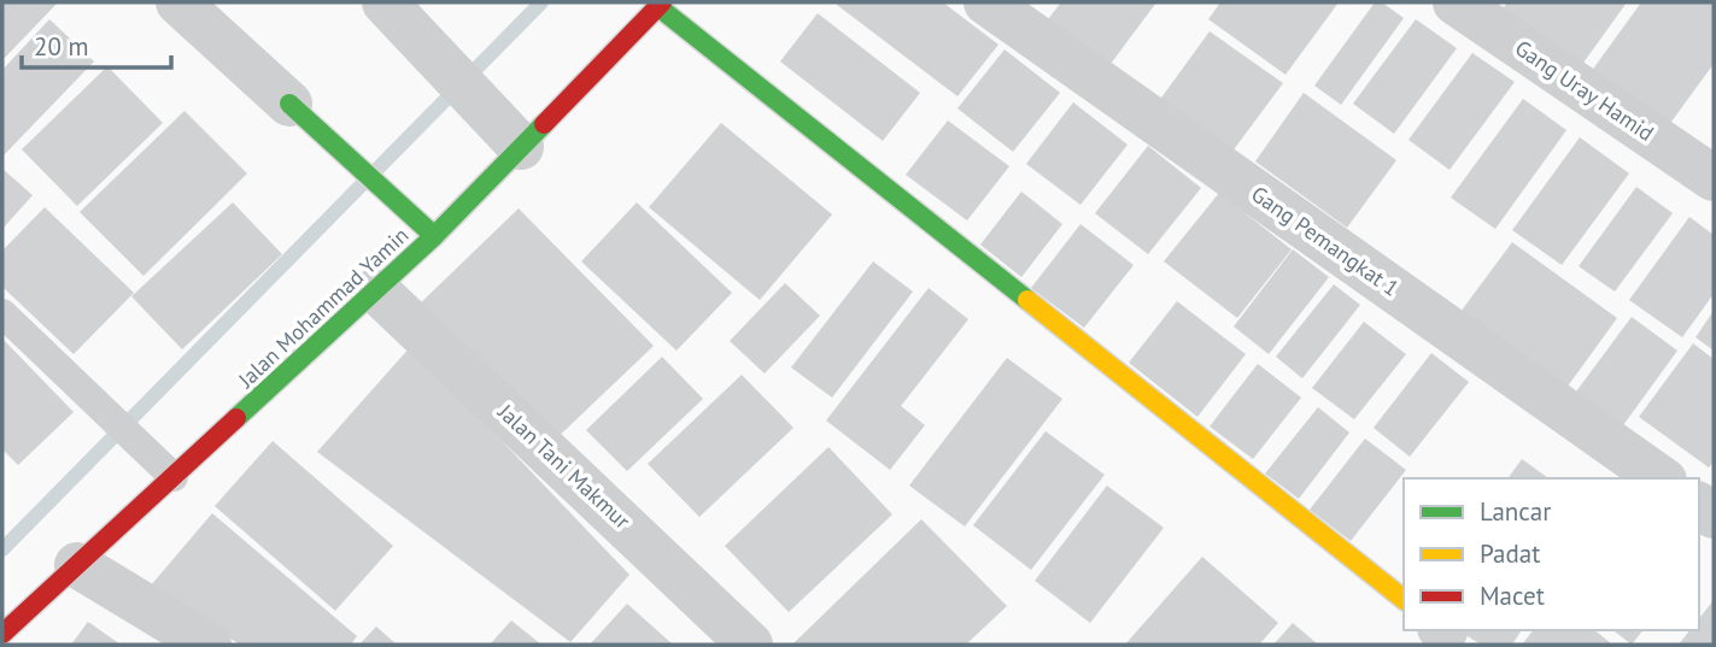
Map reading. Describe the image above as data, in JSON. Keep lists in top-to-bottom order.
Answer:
{
  "streets": {
    "street": [
      "Gang Uray Hamid",
      "Gang Pemangkat 1",
      "Jalan Mohammad Yamin",
      "Jalan Tani Makmur"
    ]
  },
  "crossings": [
    ["Jalan Mohammad Yamin", "Jalan Tani Makmur"]
  ],
  "legend": ["Lancar", "Padat", "Macet"],
  "scale_bar": "20 m"
}
